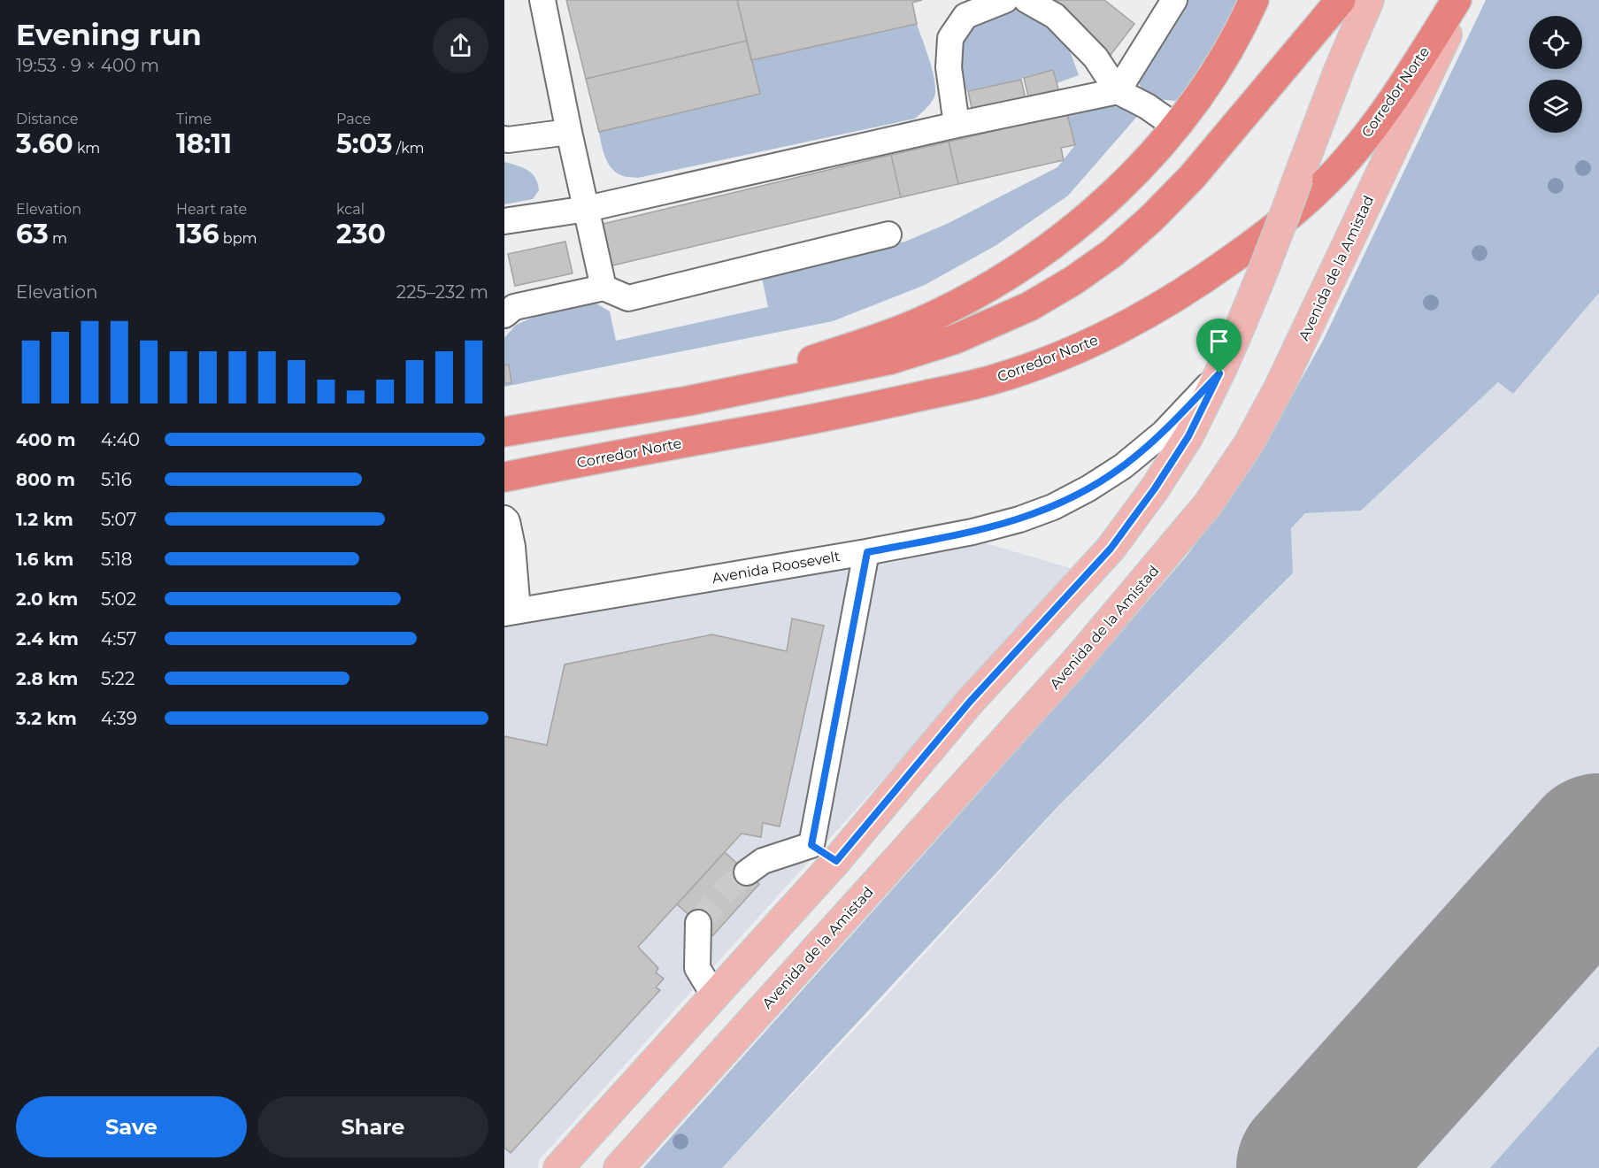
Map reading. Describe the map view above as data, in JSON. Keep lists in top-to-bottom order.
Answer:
{
  "streets": {
    "highway": ["Corredor Norte"],
    "main road": ["Avenida de la Amistad"],
    "lane": ["Avenida Roosevelt"]
  },
  "page": {
    "heading": ["Evening run", "19:53 · 9 × 400 m"],
    "stats": [
      ["Distance", "3.60 km"],
      ["Time", "18:11"],
      ["Pace", "5:03 /km"],
      ["Elevation", "63 m"],
      ["Heart rate", "136 bpm"],
      ["kcal", "230"]
    ],
    "chart": ["Elevation", "225–232 m"],
    "list": [
      {
        "name": "400 m",
        "note": "4:40"
      },
      {
        "name": "800 m",
        "note": "5:16"
      },
      {
        "name": "1.2 km",
        "note": "5:07"
      },
      {
        "name": "1.6 km",
        "note": "5:18"
      },
      {
        "name": "2.0 km",
        "note": "5:02"
      },
      {
        "name": "2.4 km",
        "note": "4:57"
      },
      {
        "name": "2.8 km",
        "note": "5:22"
      },
      {
        "name": "3.2 km",
        "note": "4:39"
      }
    ],
    "buttons": ["Save", "Share"]
  }
}
